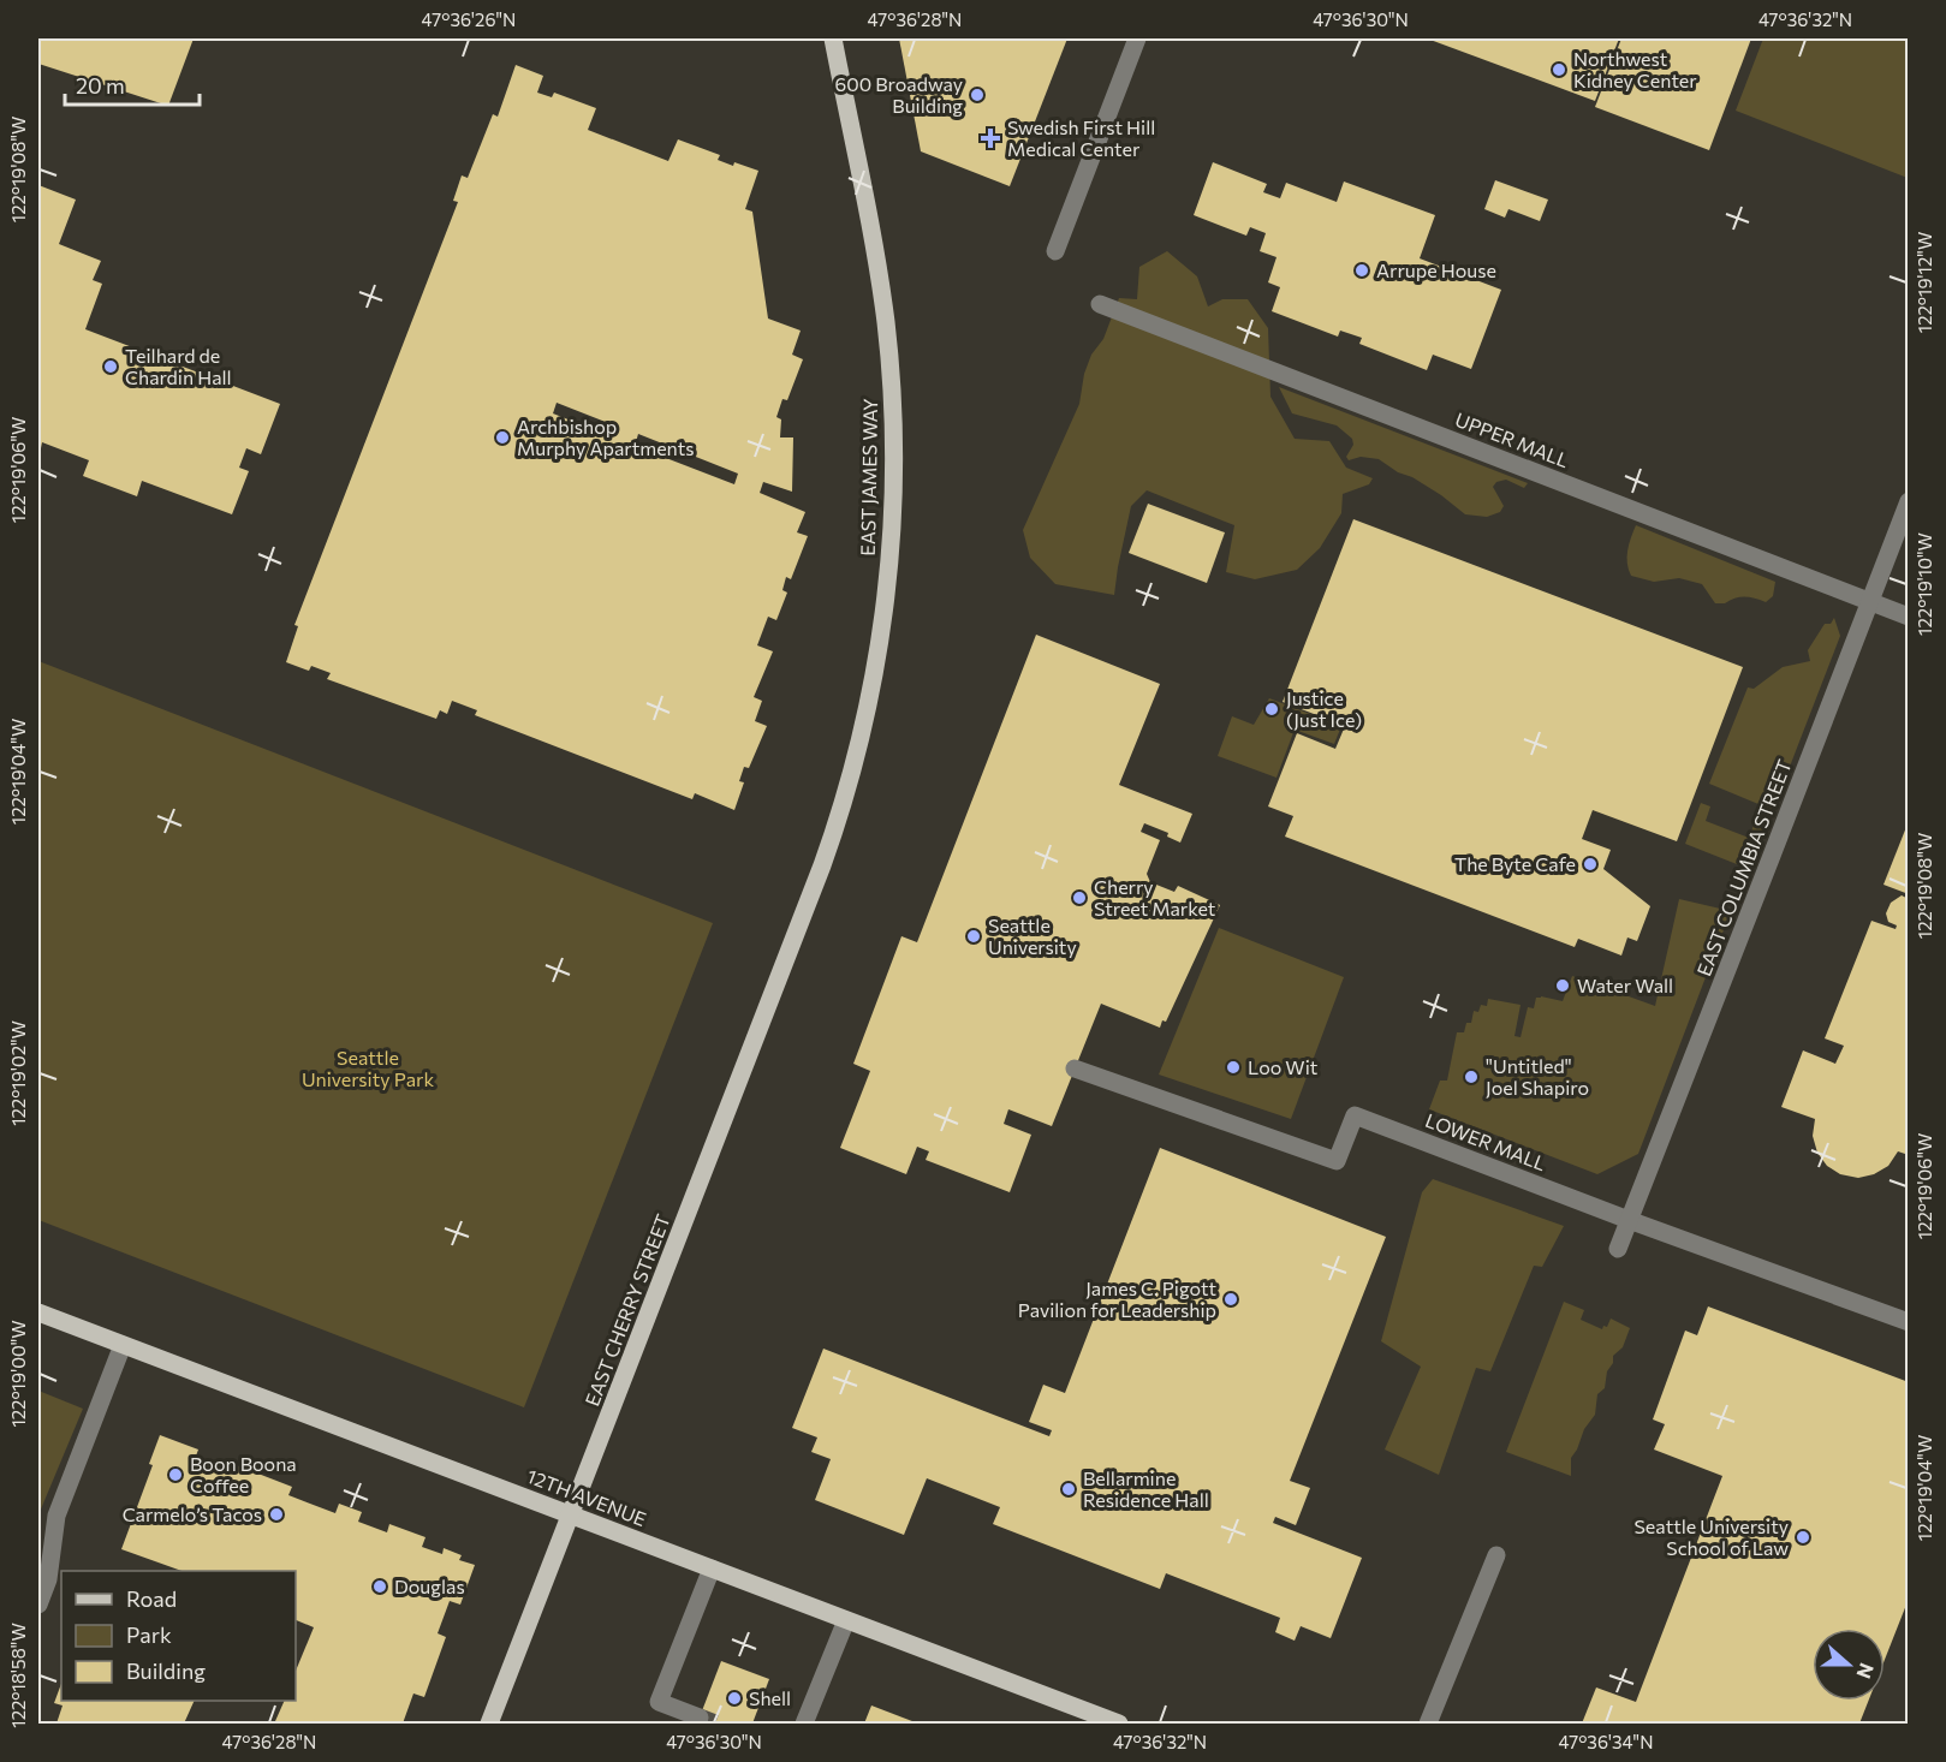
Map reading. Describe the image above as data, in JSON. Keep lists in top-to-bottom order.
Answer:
{
  "streets": {
    "main road": ["EAST JAMES WAY", "EAST CHERRY STREET", "12TH AVENUE"],
    "street": ["UPPER MALL", "EAST COLUMBIA STREET", "LOWER MALL"]
  },
  "crossings": [
    ["UPPER MALL", "EAST COLUMBIA STREET"],
    ["EAST JAMES WAY", "EAST CHERRY STREET"],
    ["EAST COLUMBIA STREET", "LOWER MALL"],
    ["EAST CHERRY STREET", "12TH AVENUE"]
  ],
  "parks": ["Seattle University Park"],
  "places": {
    "other": [
      "Northwest Kidney Center",
      "600 Broadway Building",
      "Arrupe House",
      "Teilhard de Chardin Hall",
      "Archbishop Murphy Apartments",
      "Justice (Just Ice)",
      "The Byte Cafe",
      "Cherry Street Market",
      "Seattle University",
      "Water Wall",
      "Loo Wit",
      "\"Untitled\" Joel Shapiro",
      "James C. Pigott Pavilion for Leadership",
      "Boon Boona Coffee",
      "Bellarmine Residence Hall",
      "Carmelo’s Tacos",
      "Seattle University School of Law",
      "Douglas",
      "Shell"
    ],
    "health": ["Swedish First Hill Medical Center"]
  },
  "legend": ["Road", "Park", "Building"],
  "scale_bar": "20 m",
  "north": "right",
  "coordinates": [
    "47°36'26\"N",
    "47°36'28\"N",
    "47°36'30\"N",
    "47°36'32\"N",
    "122°19'08\"W",
    "122°19'12\"W",
    "122°19'06\"W",
    "122°19'10\"W",
    "122°19'04\"W",
    "122°19'02\"W",
    "122°19'00\"W",
    "122°18'58\"W",
    "47°36'34\"N"
  ]
}
